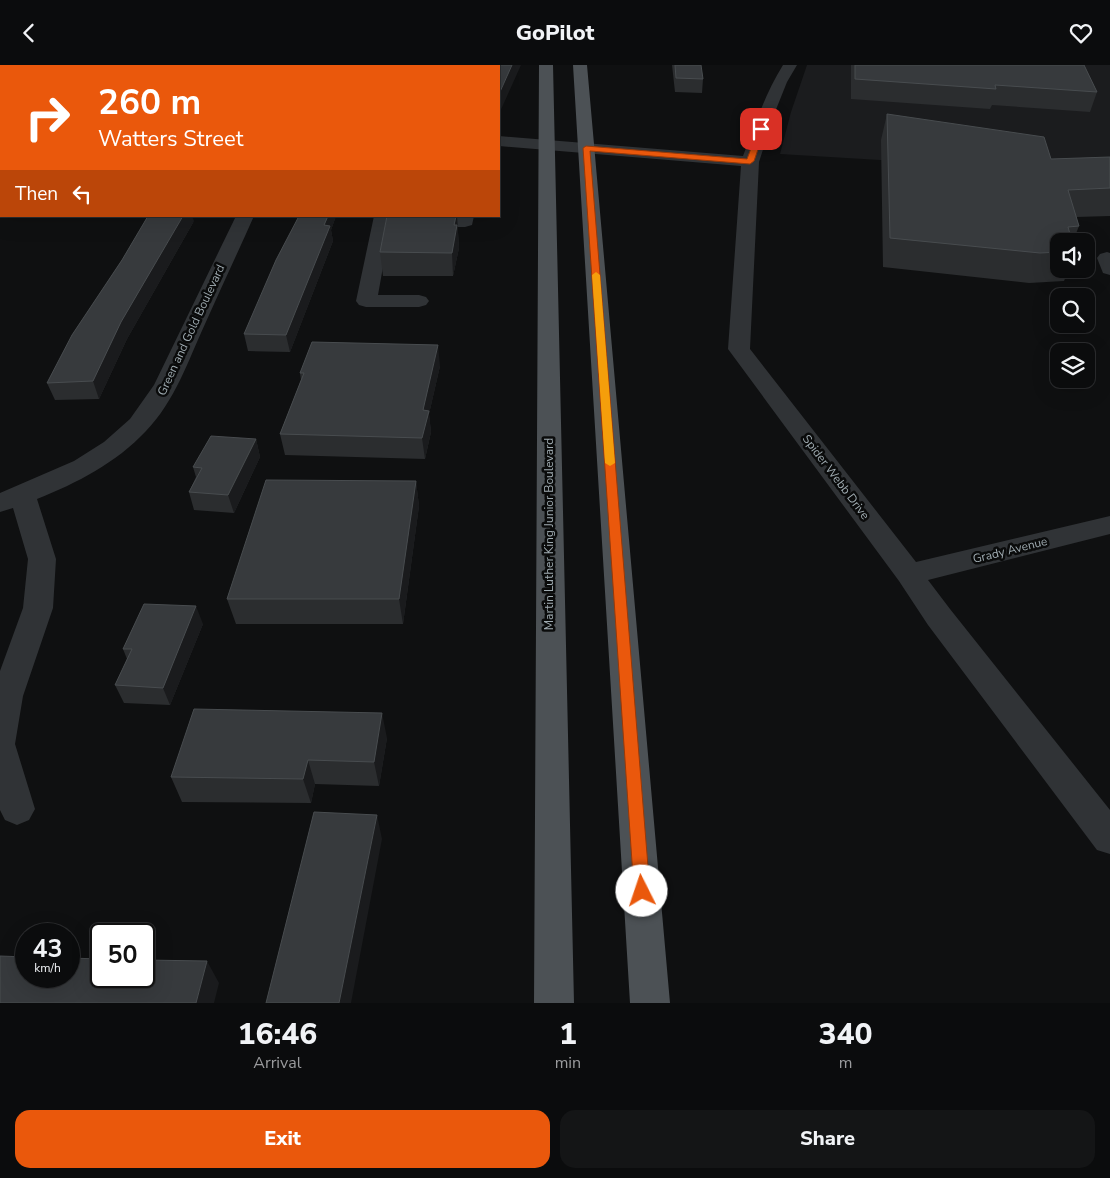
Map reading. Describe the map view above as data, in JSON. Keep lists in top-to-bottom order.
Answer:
{
  "streets": {
    "main road": ["Martin Luther King Junior Boulevard"],
    "street": ["Green and Gold Boulevard", "Spider Webb Drive", "Grady Avenue"]
  },
  "crossings": [
    ["Spider Webb Drive", "Grady Avenue"]
  ],
  "page": {
    "header": "GoPilot",
    "turn": ["260 m", "Watters Street"],
    "then": "Then",
    "speed": "43 km/h",
    "limit": "50",
    "eta": [
      "16:46",
      "Arrival",
      "1",
      "min",
      "340",
      "m"
    ],
    "buttons": ["Exit", "Share"]
  }
}
